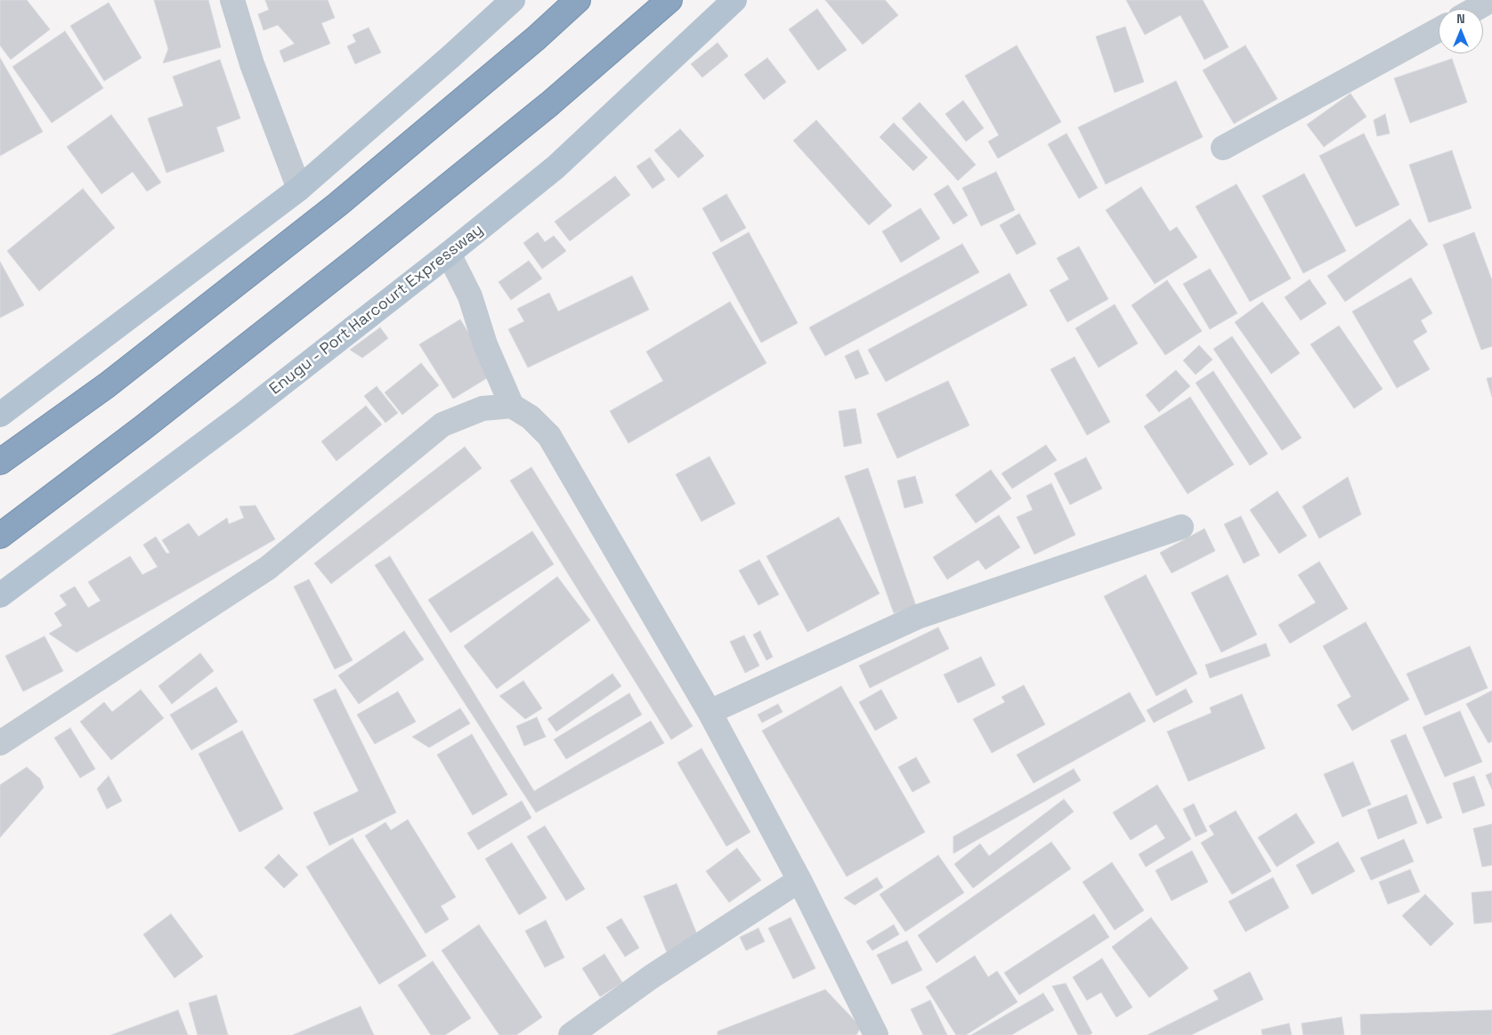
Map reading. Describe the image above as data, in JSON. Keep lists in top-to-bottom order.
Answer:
{
  "streets": {
    "main road": ["Enugu - Port Harcourt Expressway"]
  },
  "north": "top"
}
